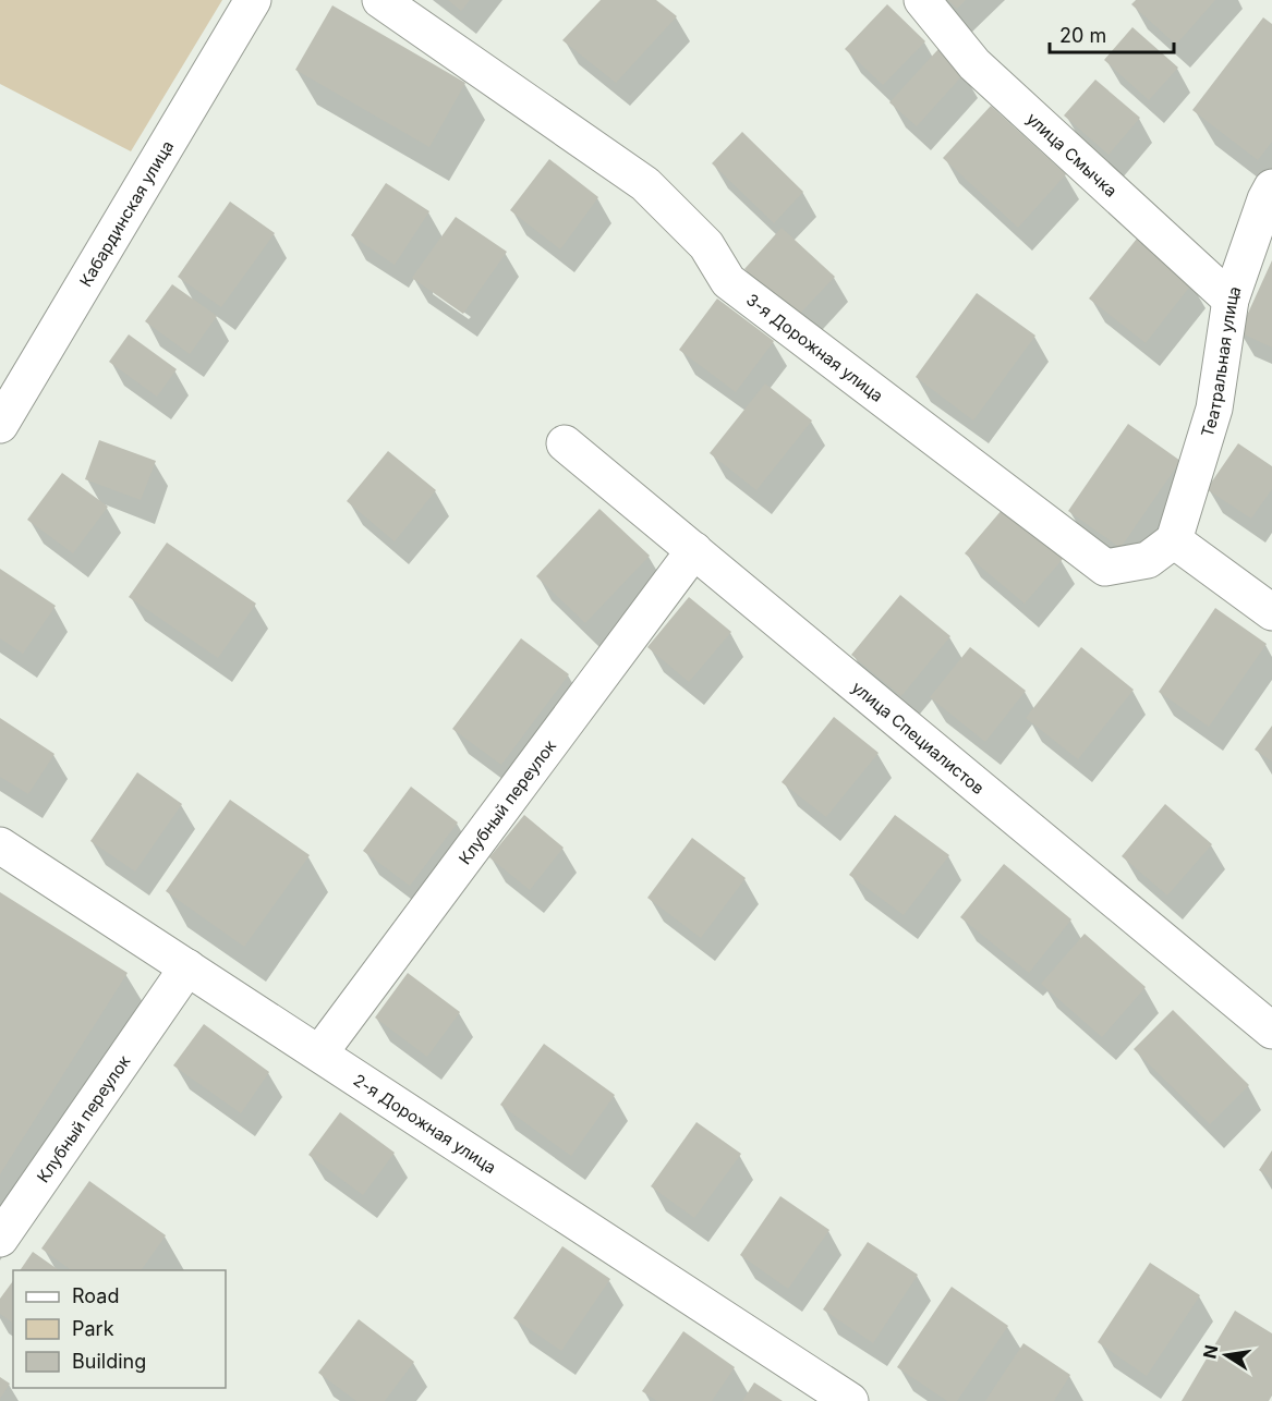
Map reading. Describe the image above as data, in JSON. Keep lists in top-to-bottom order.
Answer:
{
  "streets": {
    "street": [
      "улица Смычка",
      "Кабардинская улица",
      "3-я Дорожная улица",
      "Театральная улица",
      "улица Специалистов",
      "Клубный переулок",
      "2-я Дорожная улица"
    ]
  },
  "crossings": [
    ["улица Смычка", "Театральная улица"],
    ["3-я Дорожная улица", "Театральная улица"],
    ["улица Специалистов", "Клубный переулок"],
    ["Клубный переулок", "2-я Дорожная улица"]
  ],
  "legend": ["Road", "Park", "Building"],
  "scale_bar": "20 m",
  "north": "left"
}
